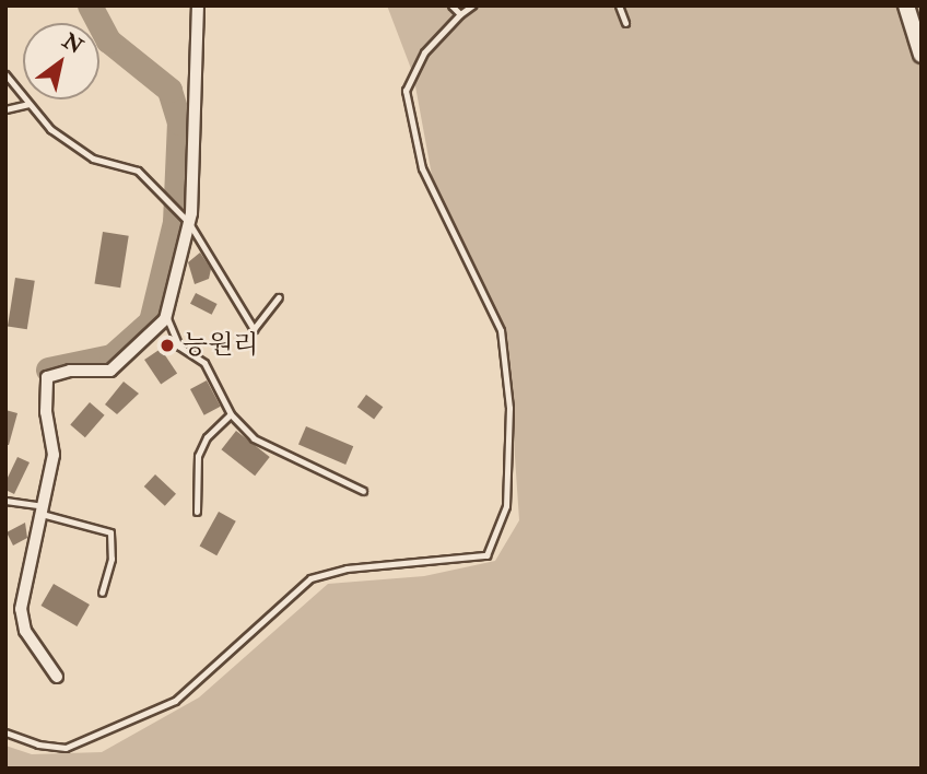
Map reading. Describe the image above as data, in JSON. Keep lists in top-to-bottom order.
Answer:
{
  "places": ["능원리"],
  "north": "top right"
}
